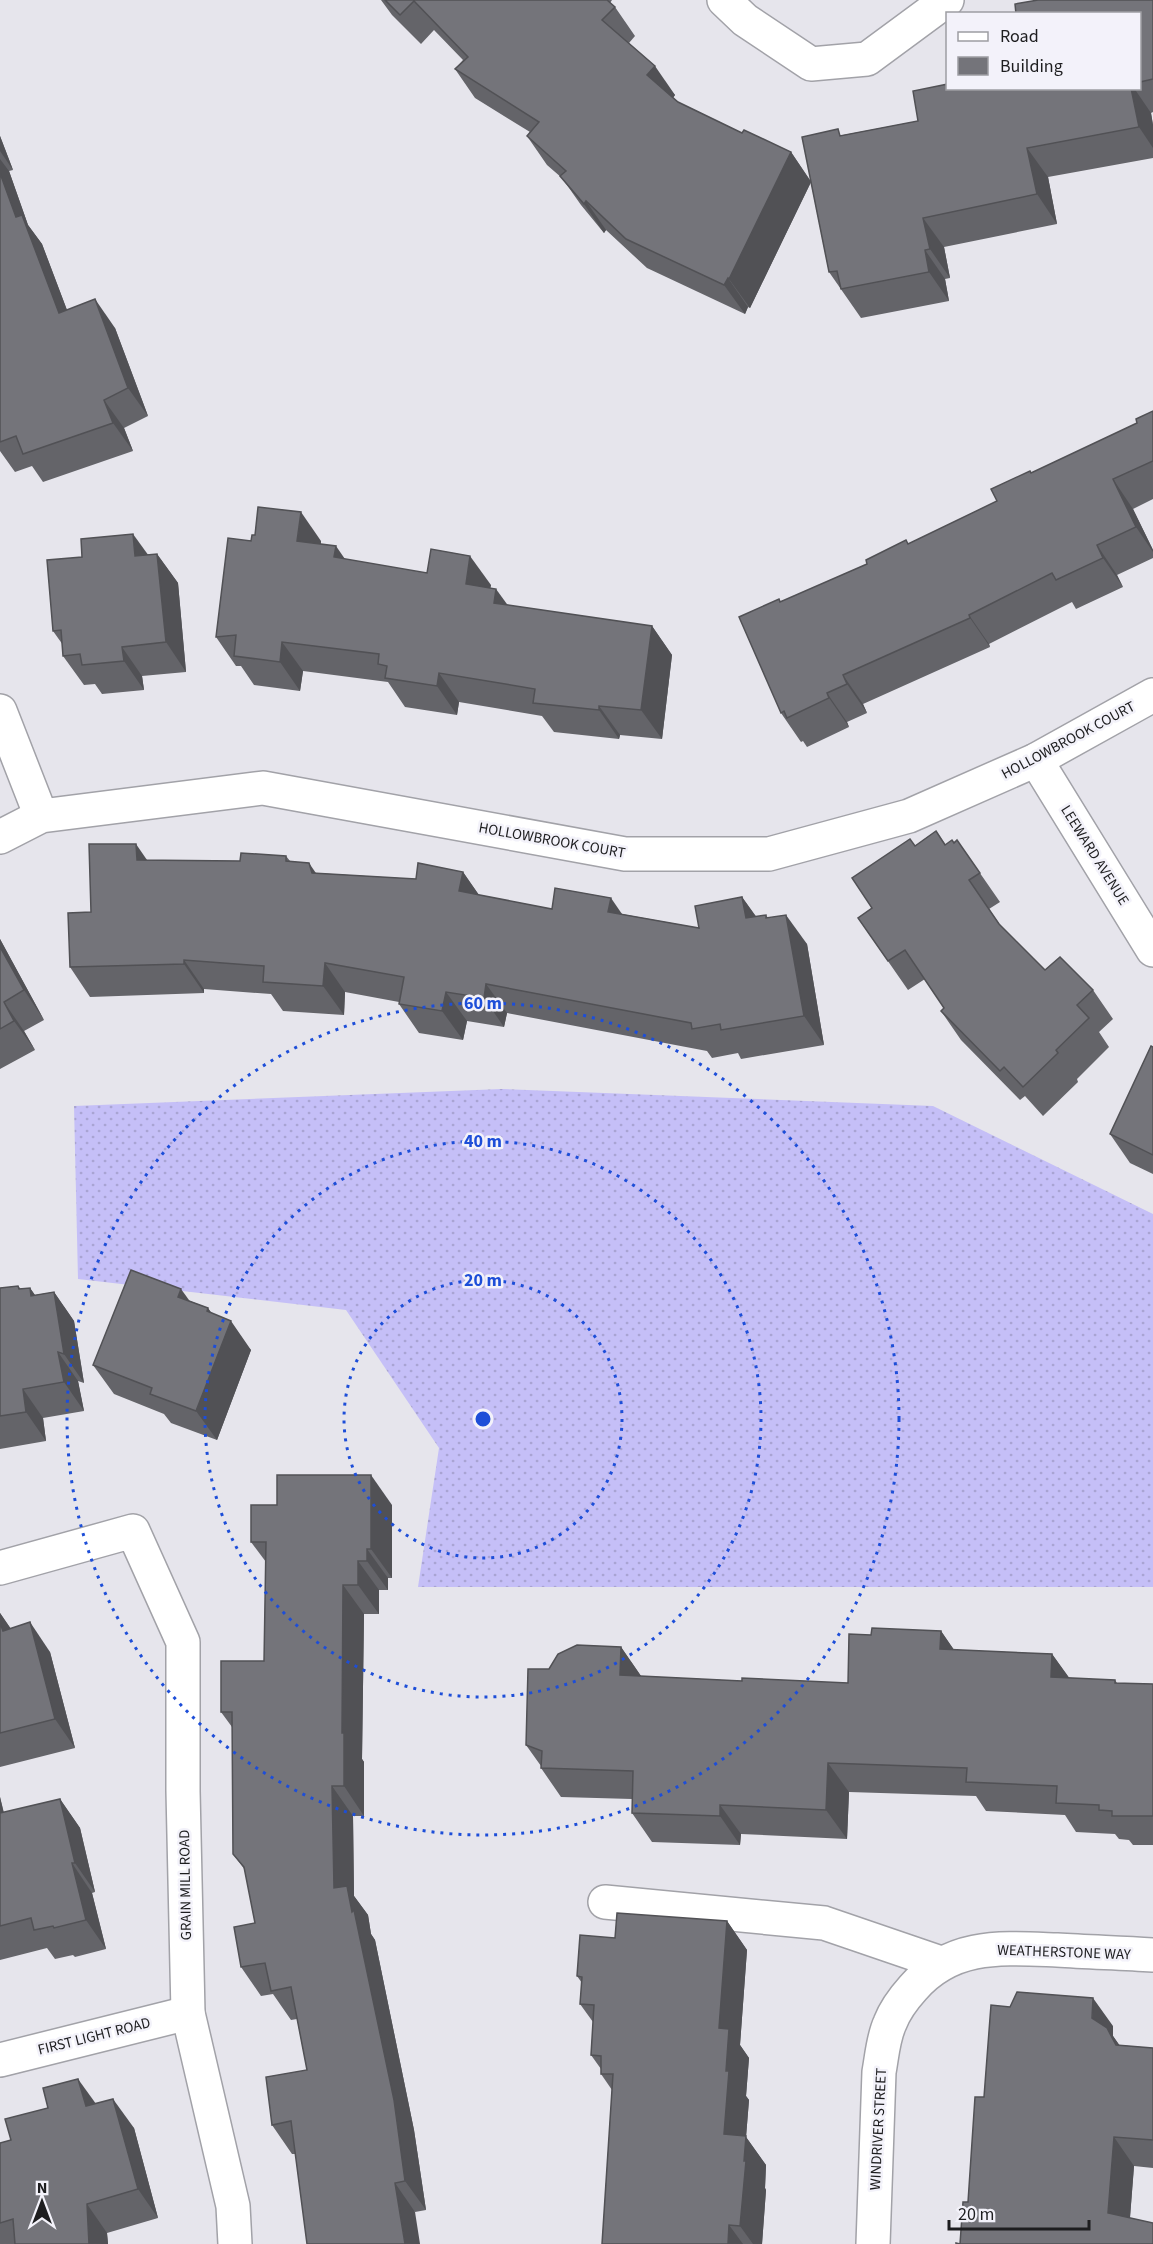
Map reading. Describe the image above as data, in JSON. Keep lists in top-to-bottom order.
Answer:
{
  "streets": {
    "street": [
      "HOLLOWBROOK COURT",
      "LEEWARD AVENUE",
      "GRAIN MILL ROAD",
      "WEATHERSTONE WAY",
      "FIRST LIGHT ROAD",
      "WINDRIVER STREET"
    ]
  },
  "crossings": [
    ["HOLLOWBROOK COURT", "LEEWARD AVENUE"],
    ["GRAIN MILL ROAD", "FIRST LIGHT ROAD"],
    ["WEATHERSTONE WAY", "WINDRIVER STREET"]
  ],
  "legend": ["Road", "Building"],
  "scale_bar": "20 m",
  "north": "top",
  "rings": ["60 m", "40 m", "20 m"]
}
